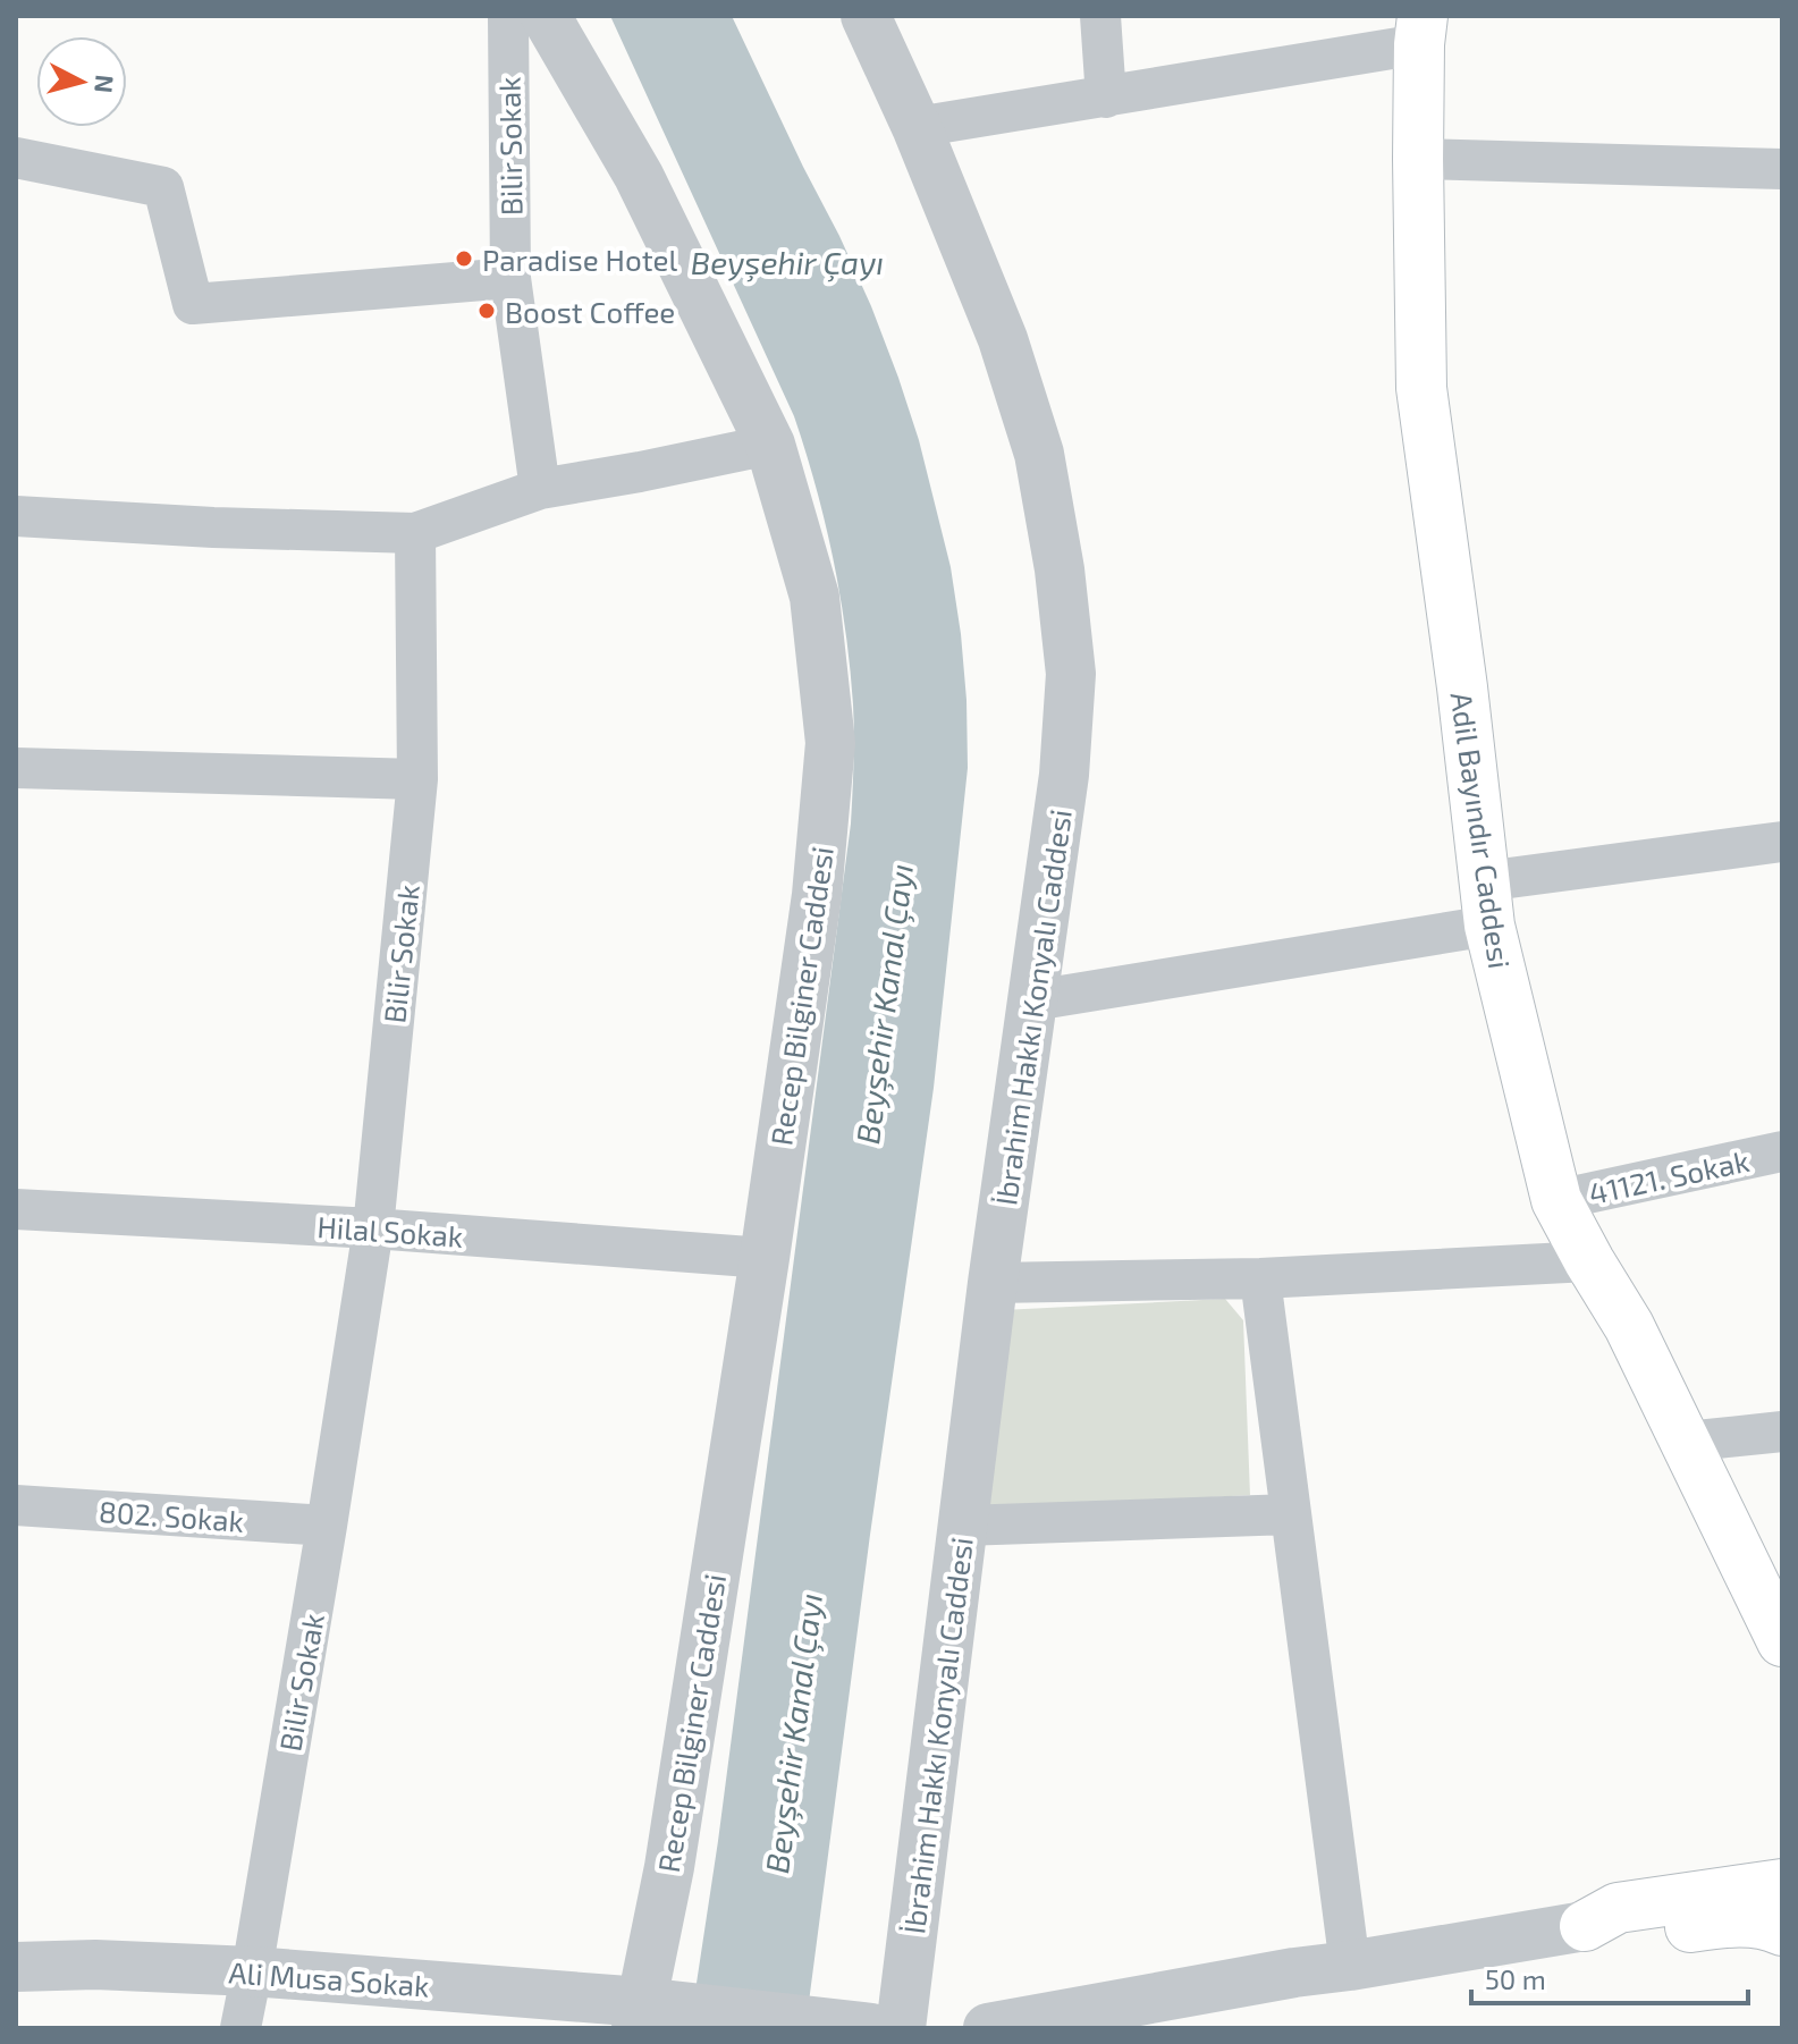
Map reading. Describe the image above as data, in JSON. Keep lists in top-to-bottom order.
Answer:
{
  "streets": {
    "main road": ["Adil Bayındır Caddesi"],
    "street": [
      "Bilir Sokak",
      "Recep Bilginer Caddesi",
      "İbrahim Hakkı Konyalı Caddesi",
      "41121. Sokak",
      "Hilal Sokak",
      "802. Sokak",
      "Ali Musa Sokak"
    ]
  },
  "crossings": [
    ["Bilir Sokak", "Hilal Sokak"],
    ["Bilir Sokak", "802. Sokak"],
    ["Bilir Sokak", "Ali Musa Sokak"],
    ["Adil Bayındır Caddesi", "41121. Sokak"],
    ["Recep Bilginer Caddesi", "Hilal Sokak"],
    ["Recep Bilginer Caddesi", "Ali Musa Sokak"]
  ],
  "water": ["Beyşehir Çayı", "Beyşehir Kanal Çayı"],
  "places": ["Paradise Hotel", "Boost Coffee"],
  "scale_bar": "50 m",
  "north": "right"
}
